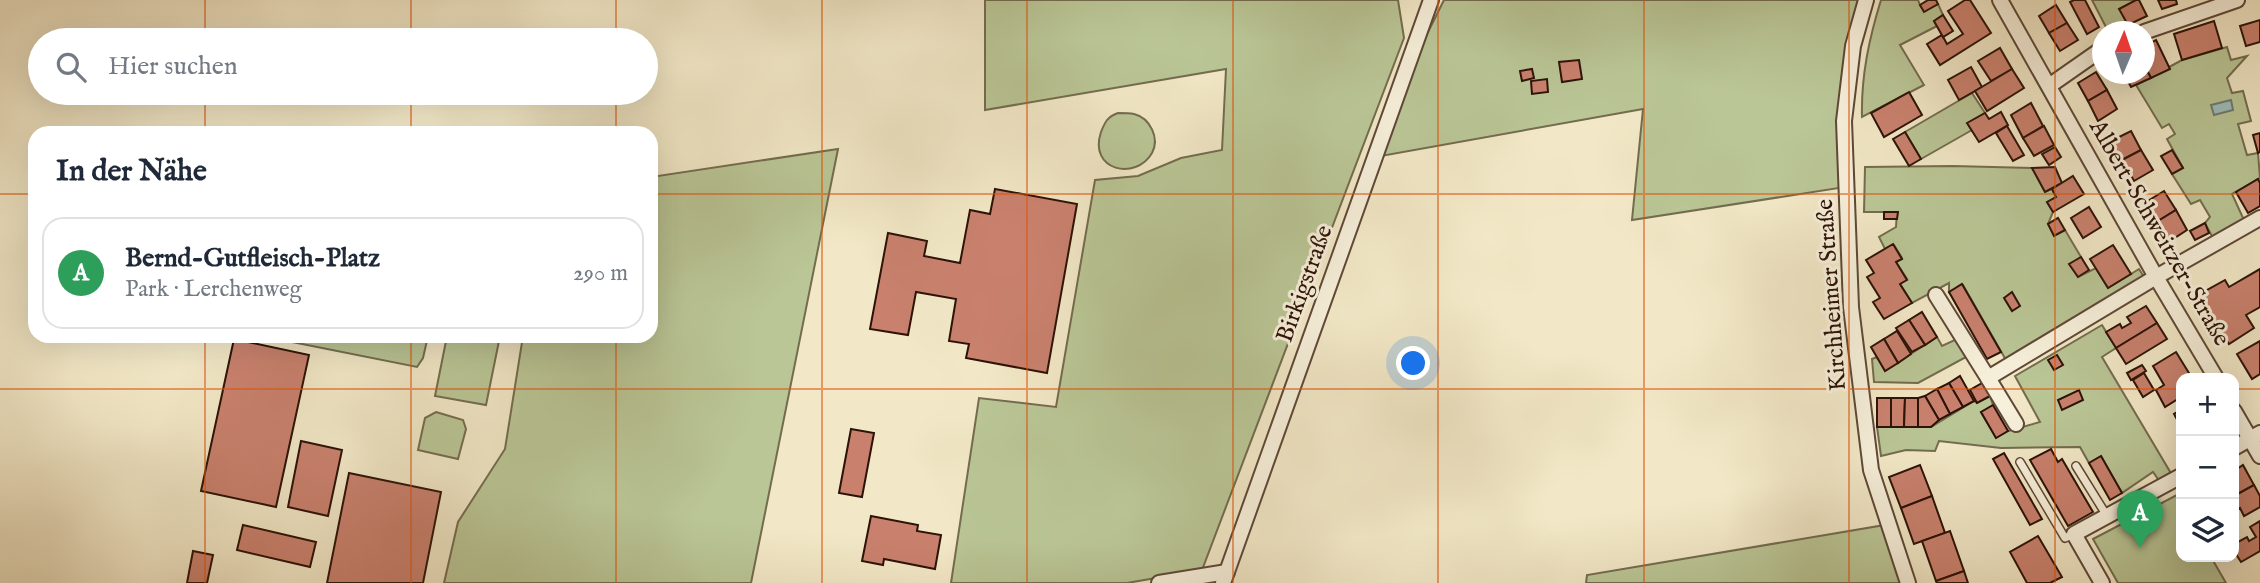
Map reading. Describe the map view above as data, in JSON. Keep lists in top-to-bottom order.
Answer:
{
  "streets": {
    "street": ["Albert-Schweitzer-Straße", "Birkigstraße", "Kirchheimer Straße"]
  },
  "north": "top",
  "page": {
    "search": "Hier suchen",
    "heading": "In der Nähe",
    "list": [
      {
        "mark": "A",
        "name": "Bernd-Gutfleisch-Platz",
        "note": "Park · Lerchenweg",
        "value": "290 m"
      }
    ],
    "map_buttons": ["+", "−"],
    "pins": "A"
  }
}
